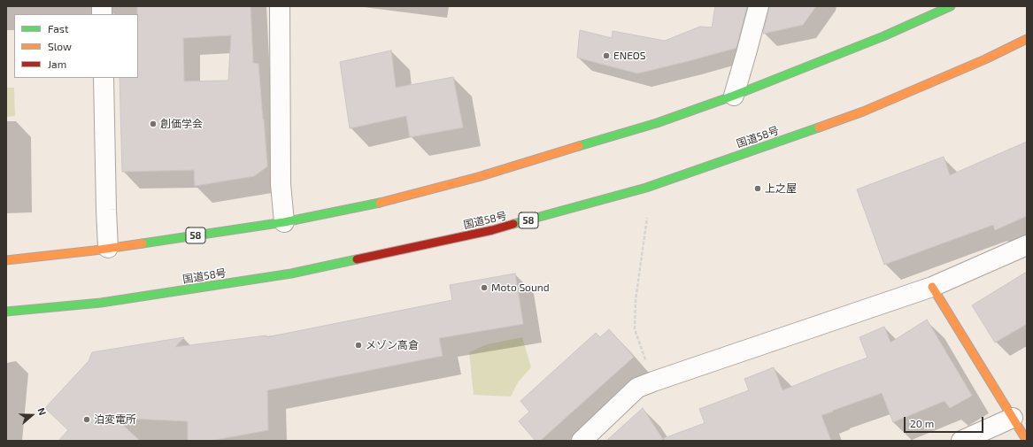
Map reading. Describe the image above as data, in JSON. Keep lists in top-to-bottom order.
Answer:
{
  "streets": {
    "main road": ["国道58号", "58"]
  },
  "places": [
    "ENEOS",
    "創価学会",
    "上之屋",
    "Moto Sound",
    "メゾン高倉",
    "泊変電所"
  ],
  "legend": ["Fast", "Slow", "Jam"],
  "scale_bar": "20 m",
  "north": "right"
}
